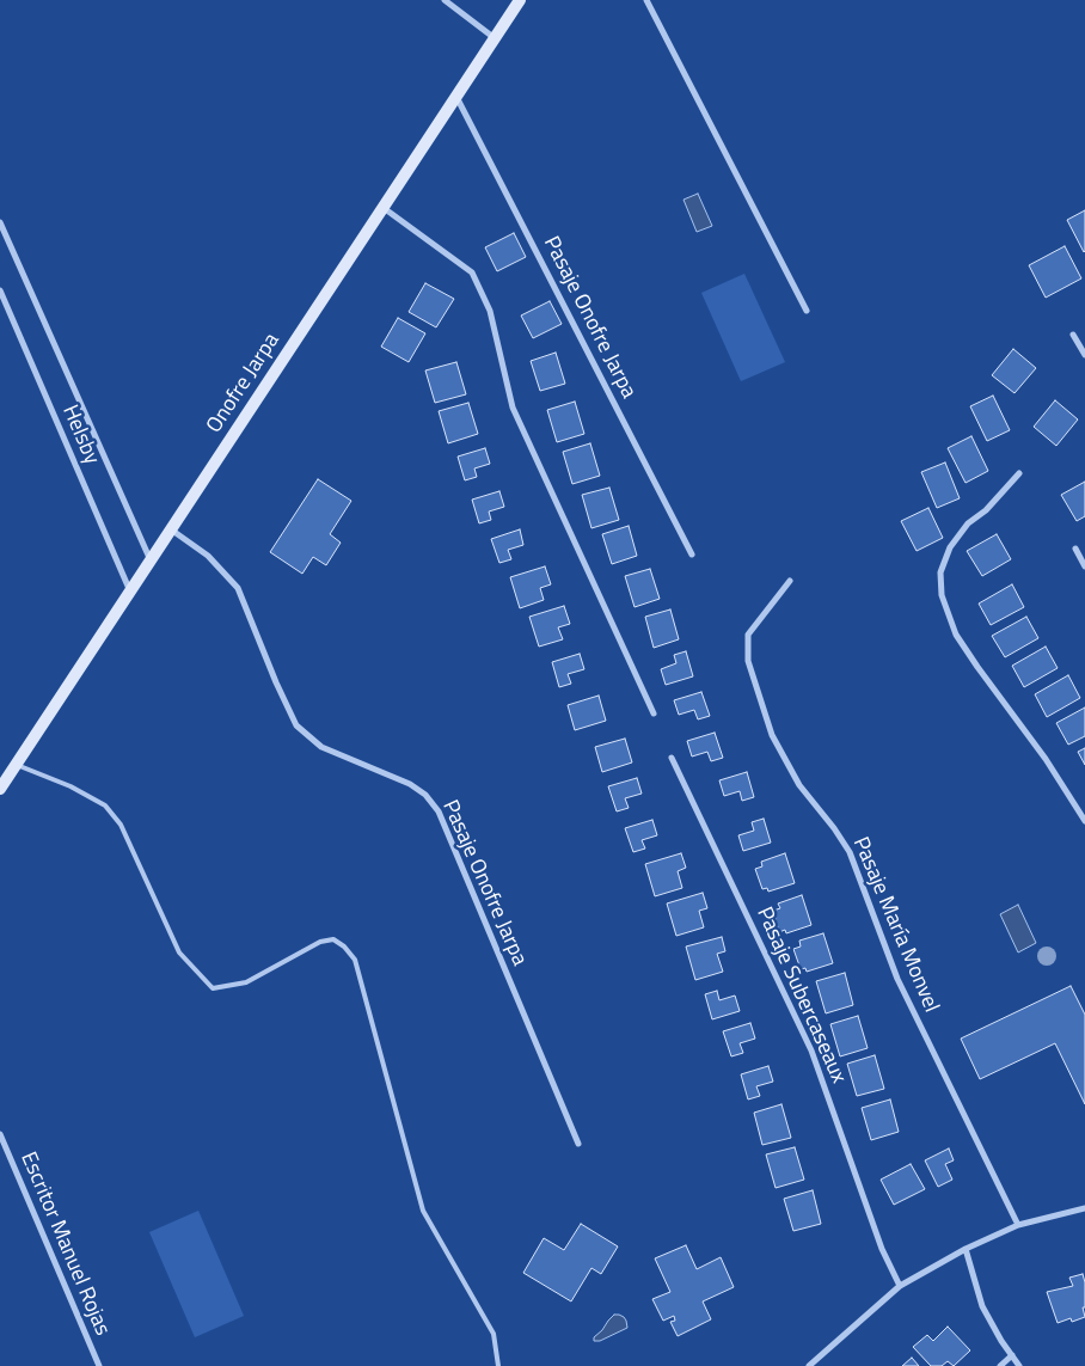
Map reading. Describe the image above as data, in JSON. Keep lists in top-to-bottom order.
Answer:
{
  "streets": {
    "street": [
      "Pasaje Onofre Jarpa",
      "Onofre Jarpa",
      "Helsby",
      "Pasaje María Monvel",
      "Pasaje Subercaseaux",
      "Escritor Manuel Rojas"
    ]
  },
  "crossings": [
    ["Pasaje Onofre Jarpa", "Onofre Jarpa"],
    ["Onofre Jarpa", "Helsby"]
  ]
}
